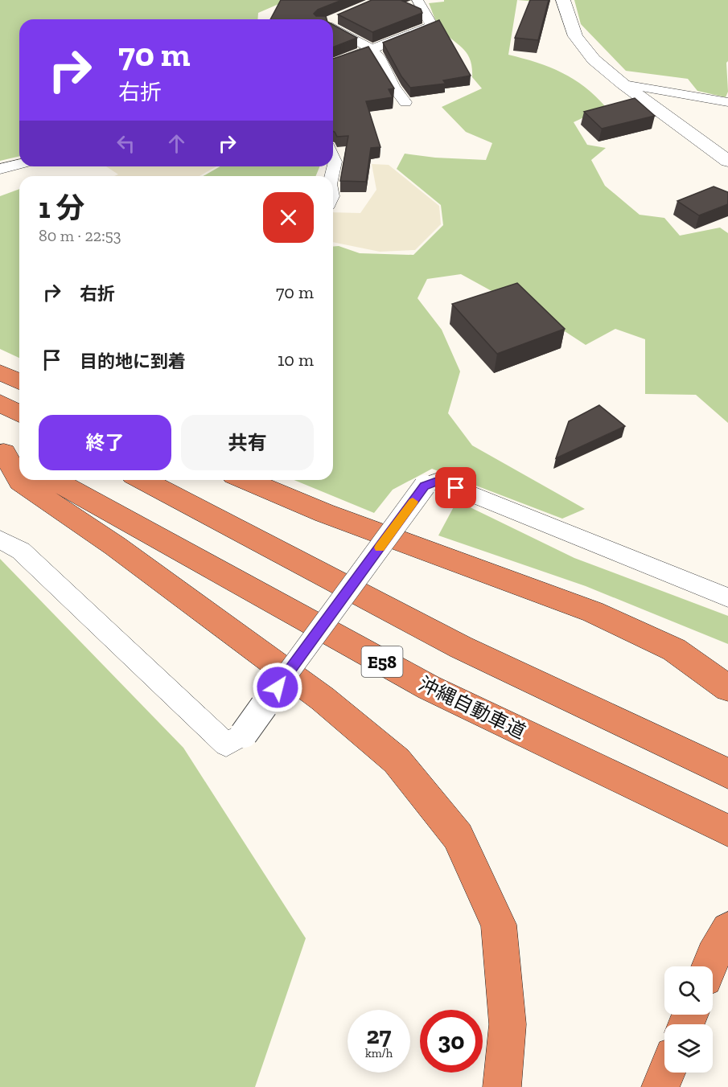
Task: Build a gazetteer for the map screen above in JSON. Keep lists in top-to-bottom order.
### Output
{
  "streets": {
    "highway": ["E58", "沖縄自動車道"]
  },
  "page": {
    "turn": ["70 m", "右折"],
    "heading": ["1 分", "80 m · 22:53"],
    "list": [
      {
        "name": "右折",
        "value": "70 m"
      },
      {
        "name": "目的地に到着",
        "value": "10 m"
      }
    ],
    "buttons": ["終了", "共有"],
    "speed": "27 km/h",
    "limit": "30"
  }
}
